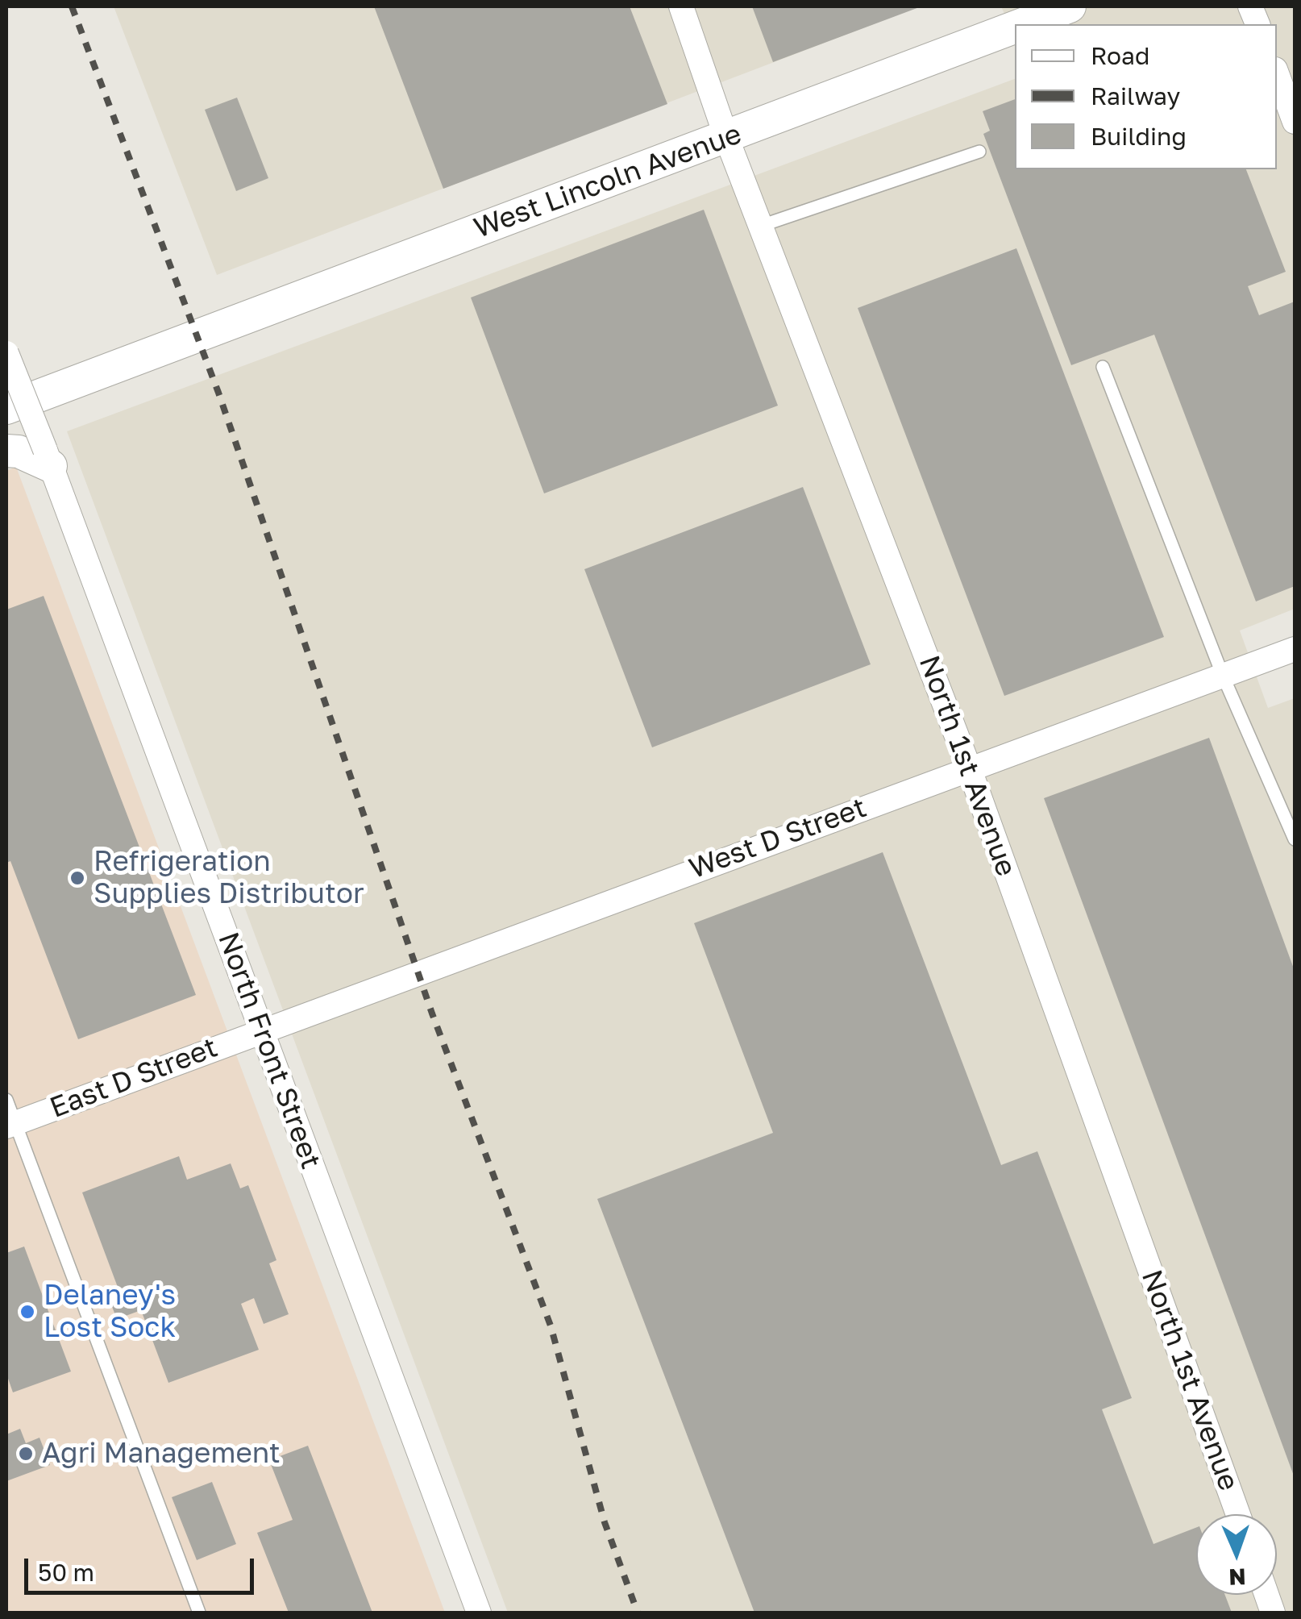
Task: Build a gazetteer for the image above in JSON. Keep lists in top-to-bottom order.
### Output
{
  "streets": {
    "street": [
      "West Lincoln Avenue",
      "North 1st Avenue",
      "West D Street",
      "North Front Street",
      "East D Street"
    ]
  },
  "crossings": [
    ["West Lincoln Avenue", "North 1st Avenue"],
    ["North 1st Avenue", "West D Street"],
    ["West D Street", "North Front Street"],
    ["West D Street", "East D Street"],
    ["North Front Street", "East D Street"]
  ],
  "places": ["Refrigeration Supplies Distributor", "Delaney's Lost Sock", "Agri Management"],
  "legend": ["Road", "Railway", "Building"],
  "scale_bar": "50 m",
  "north": "bottom"
}
